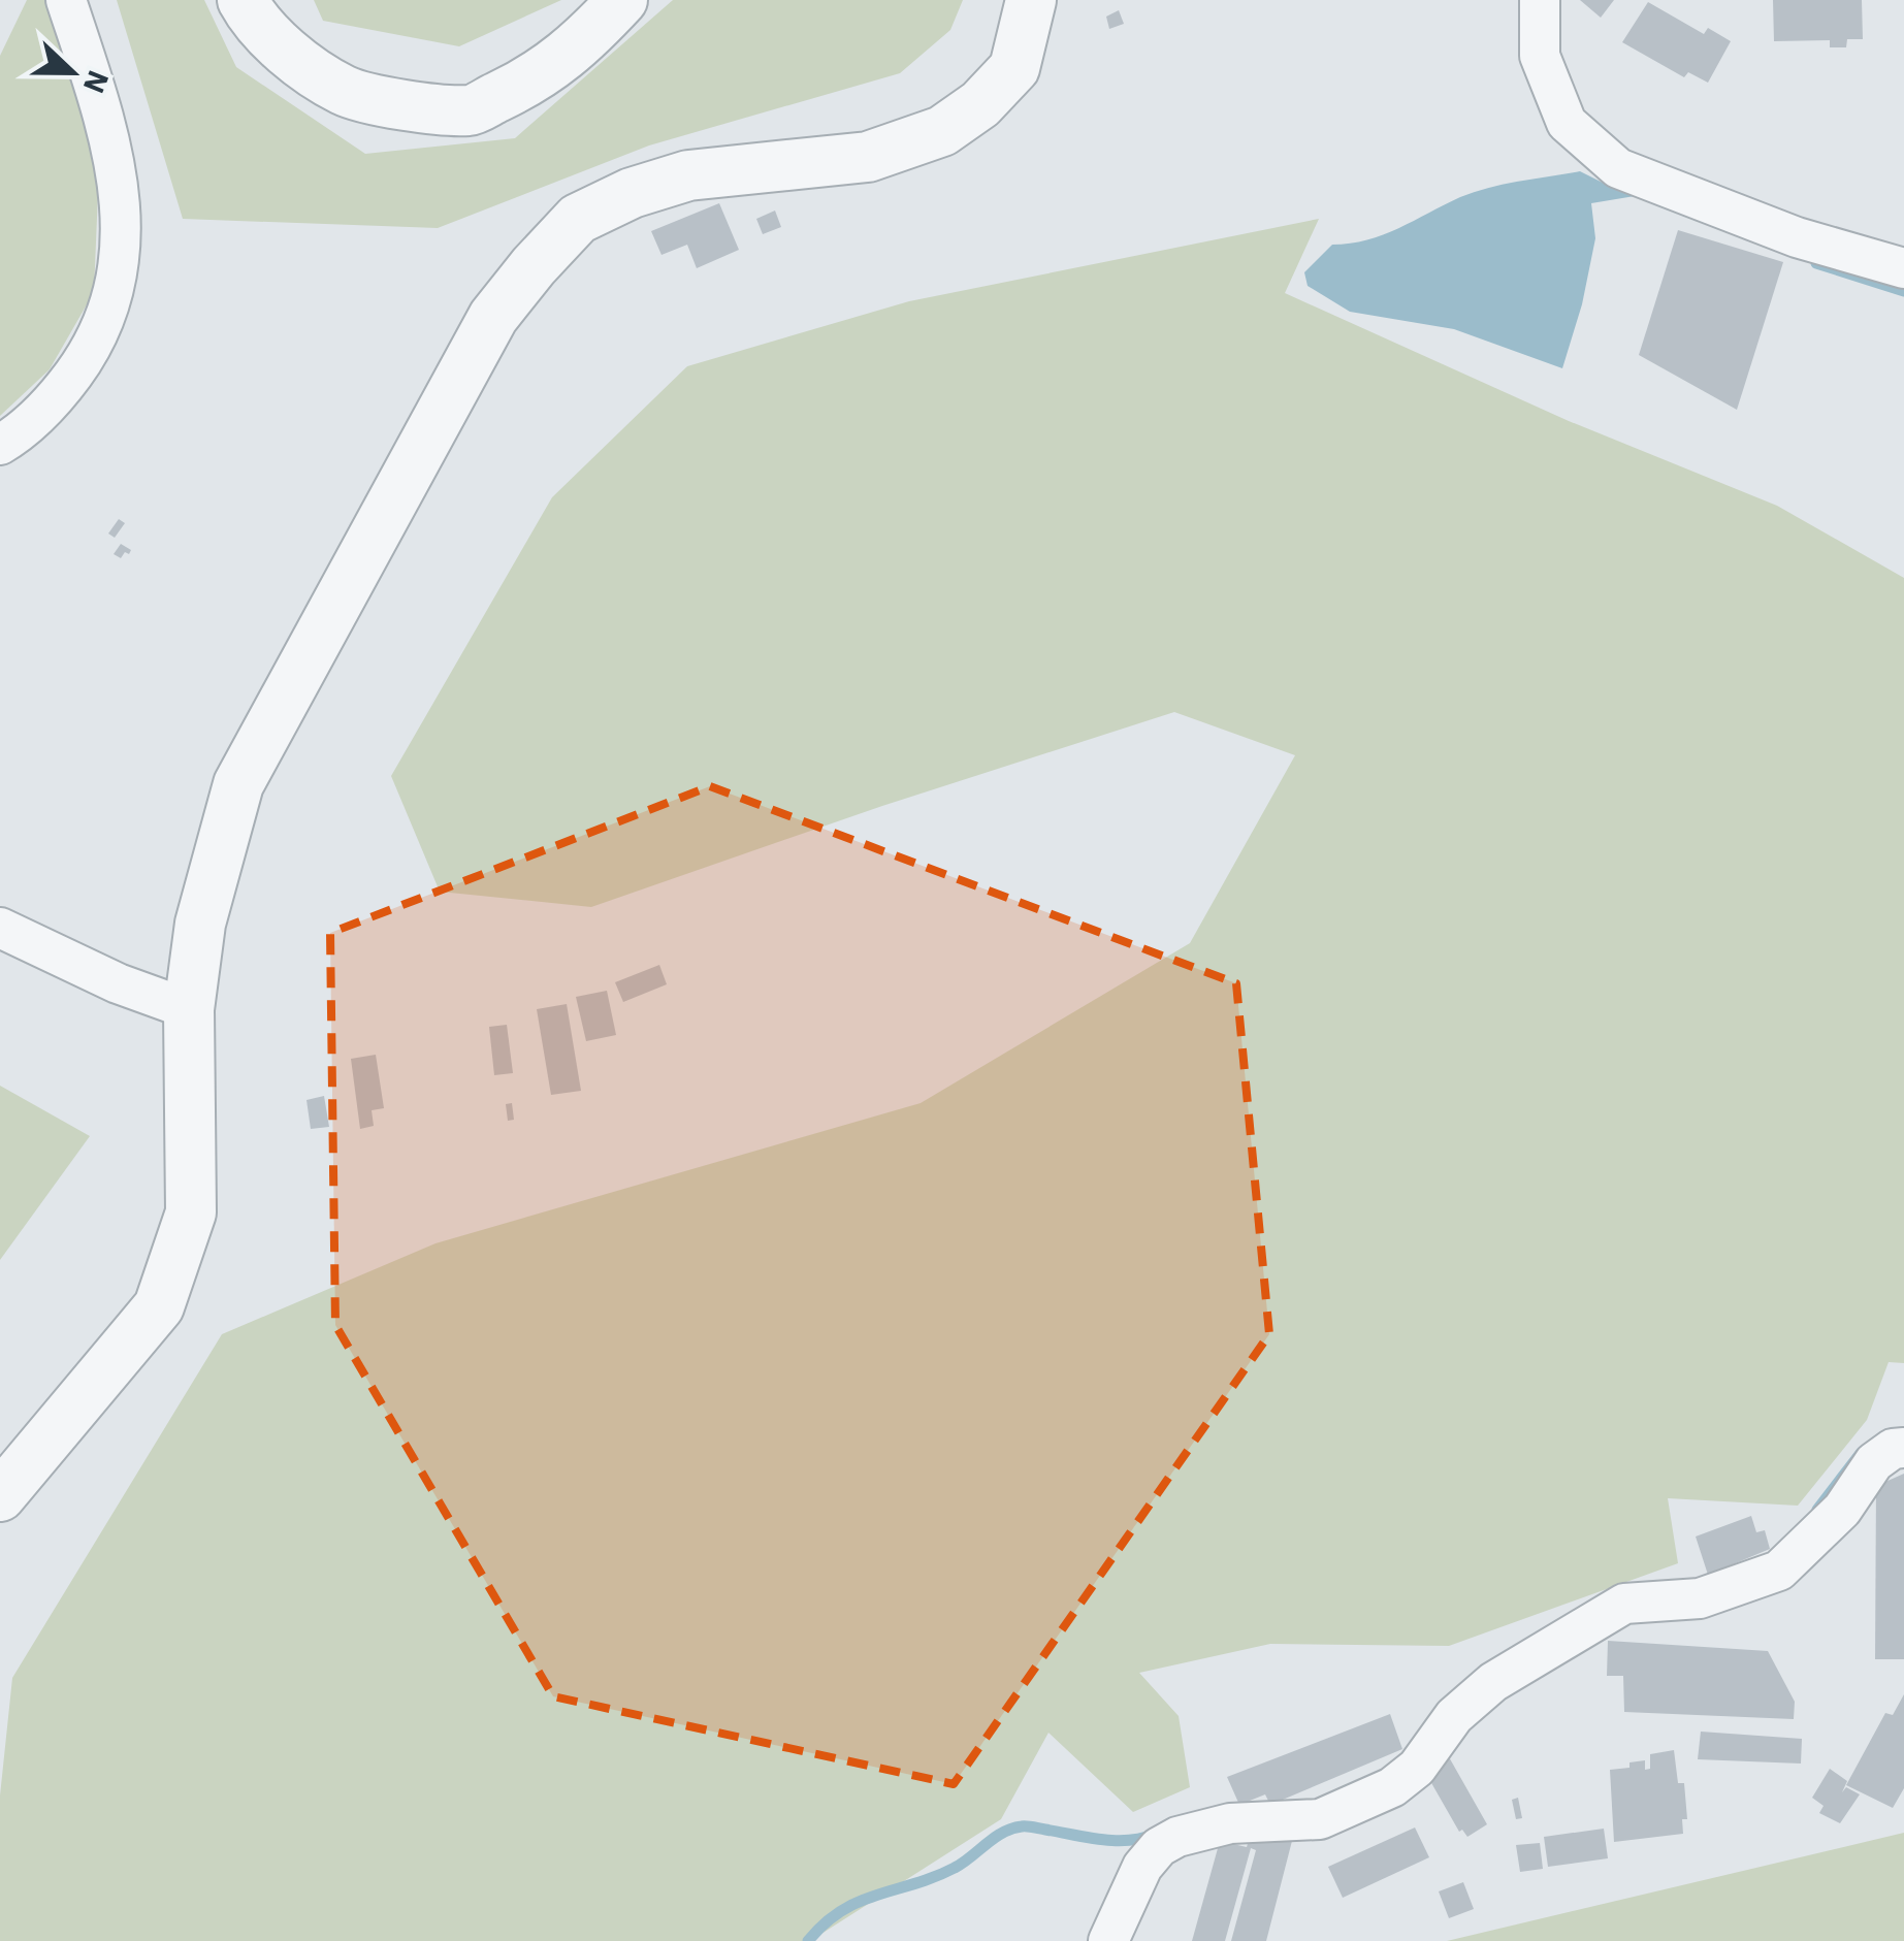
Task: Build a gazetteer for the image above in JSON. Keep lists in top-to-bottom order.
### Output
{
  "north": "right"
}
